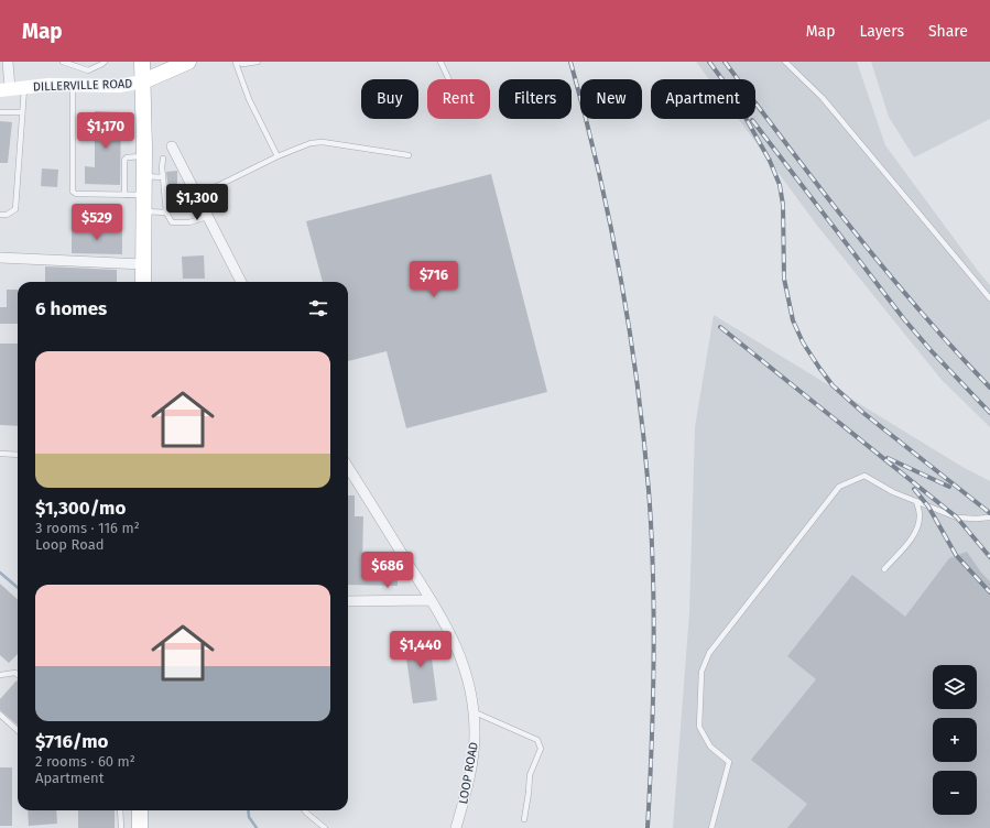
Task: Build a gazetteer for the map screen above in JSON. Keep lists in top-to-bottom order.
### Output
{
  "streets": {
    "main road": ["DILLERVILLE ROAD"],
    "street": ["LOOP ROAD"]
  },
  "page": {
    "header": "Map",
    "nav": ["Map", "Layers", "Share"],
    "chip": [
      "Buy",
      "Rent",
      "Filters",
      "New",
      "Apartment"
    ],
    "price": [
      "$1,170",
      "$1,300",
      "$529",
      "$716",
      "$686",
      "$1,440"
    ],
    "heading": "6 homes",
    "list": [
      {
        "name": "$1,300/mo",
        "note": "3 rooms · 116 m² · Loop Road"
      },
      {
        "name": "$716/mo",
        "note": "2 rooms · 60 m² · Apartment"
      }
    ],
    "map_buttons": ["+", "−"]
  }
}
